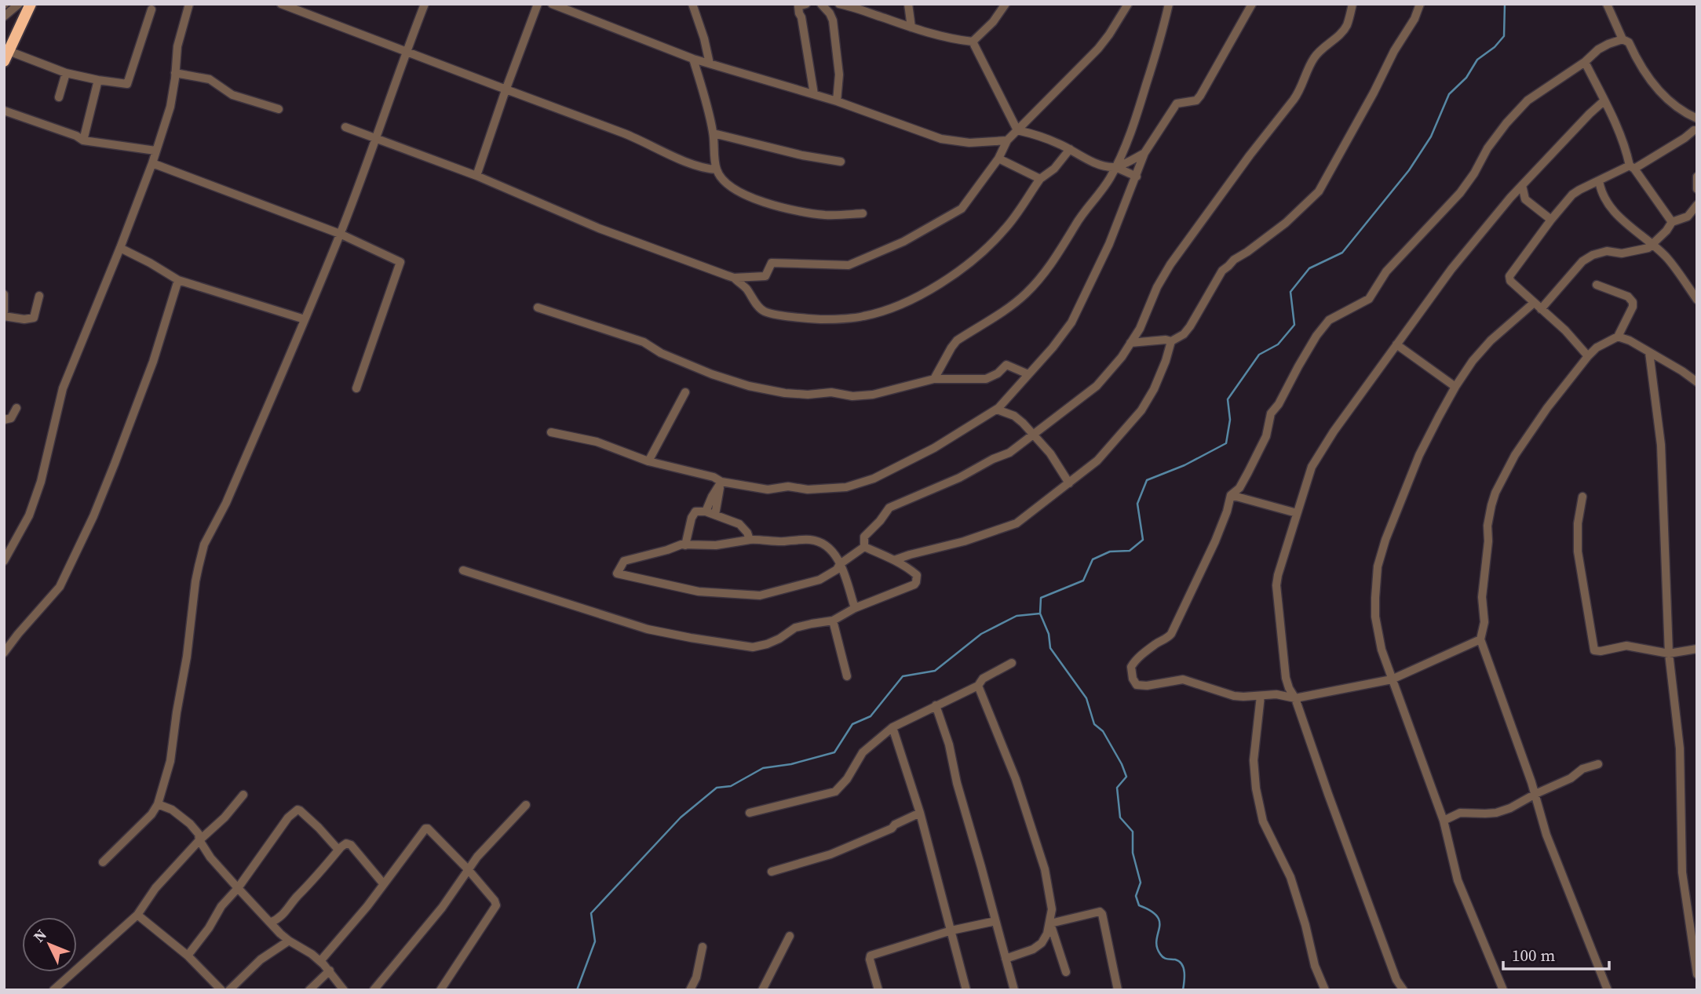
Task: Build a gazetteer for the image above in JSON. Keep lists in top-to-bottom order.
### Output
{
  "scale_bar": "100 m",
  "north": "top left"
}
